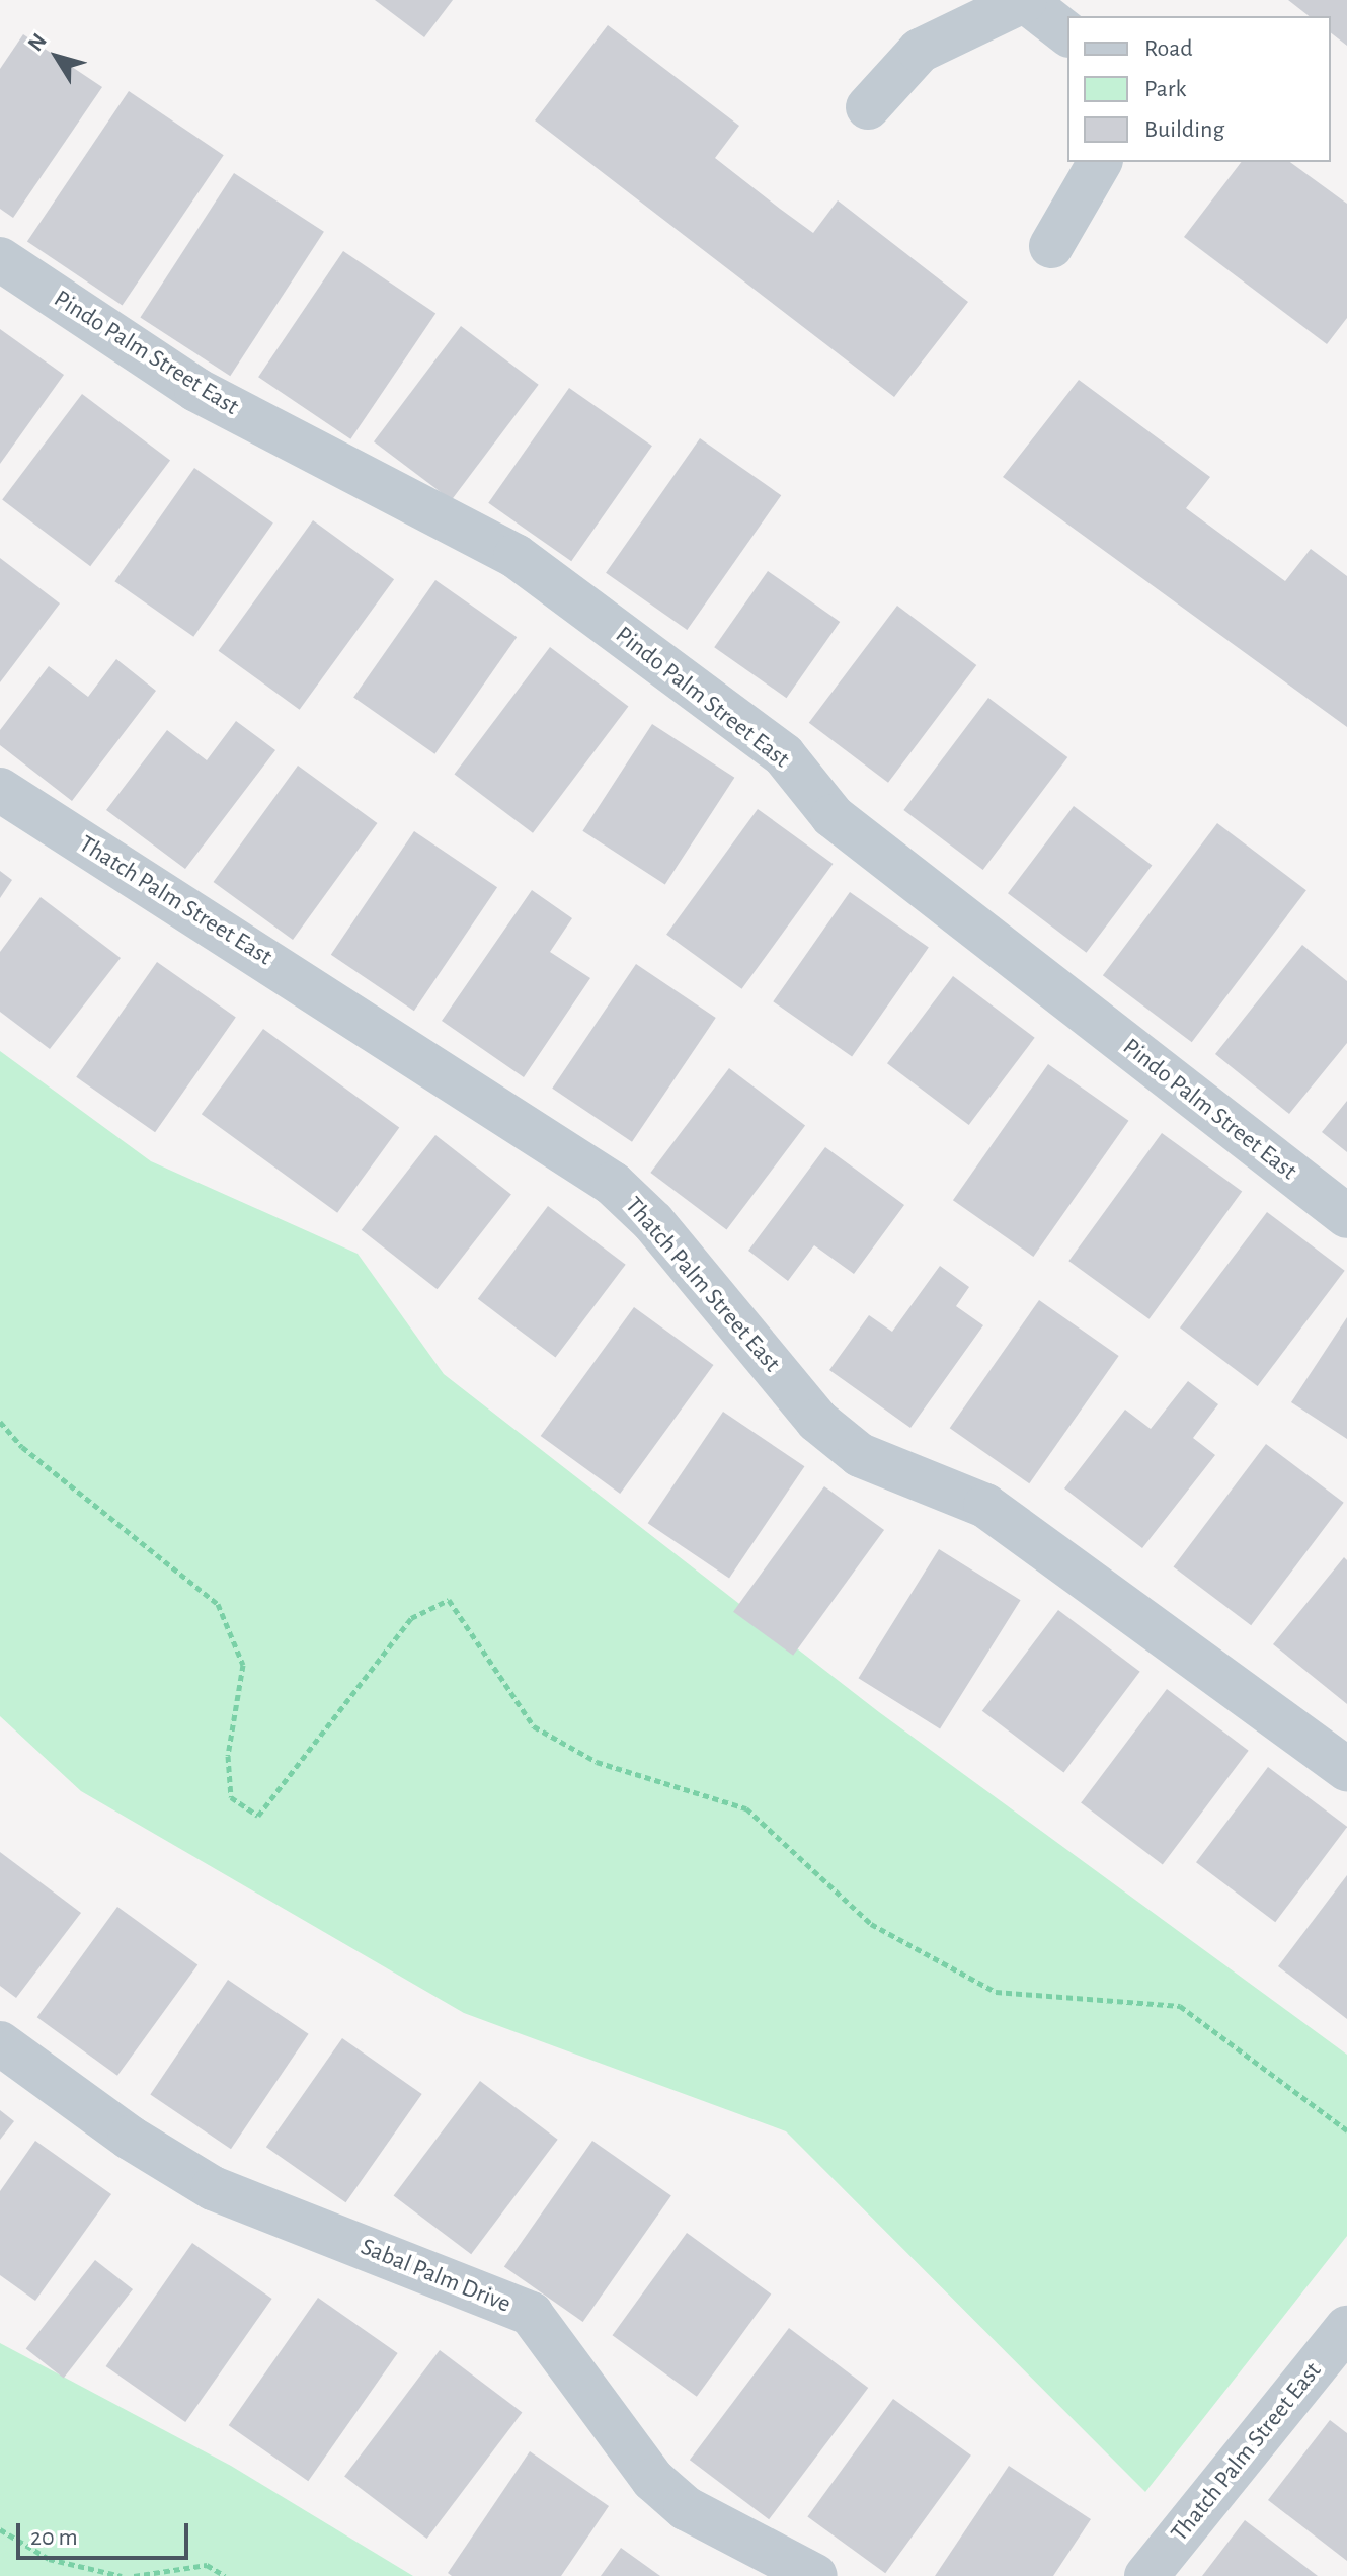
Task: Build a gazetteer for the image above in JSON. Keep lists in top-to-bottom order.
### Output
{
  "streets": {
    "street": ["Pindo Palm Street East", "Thatch Palm Street East", "Sabal Palm Drive"]
  },
  "legend": ["Road", "Park", "Building"],
  "scale_bar": "20 m",
  "north": "top left"
}
